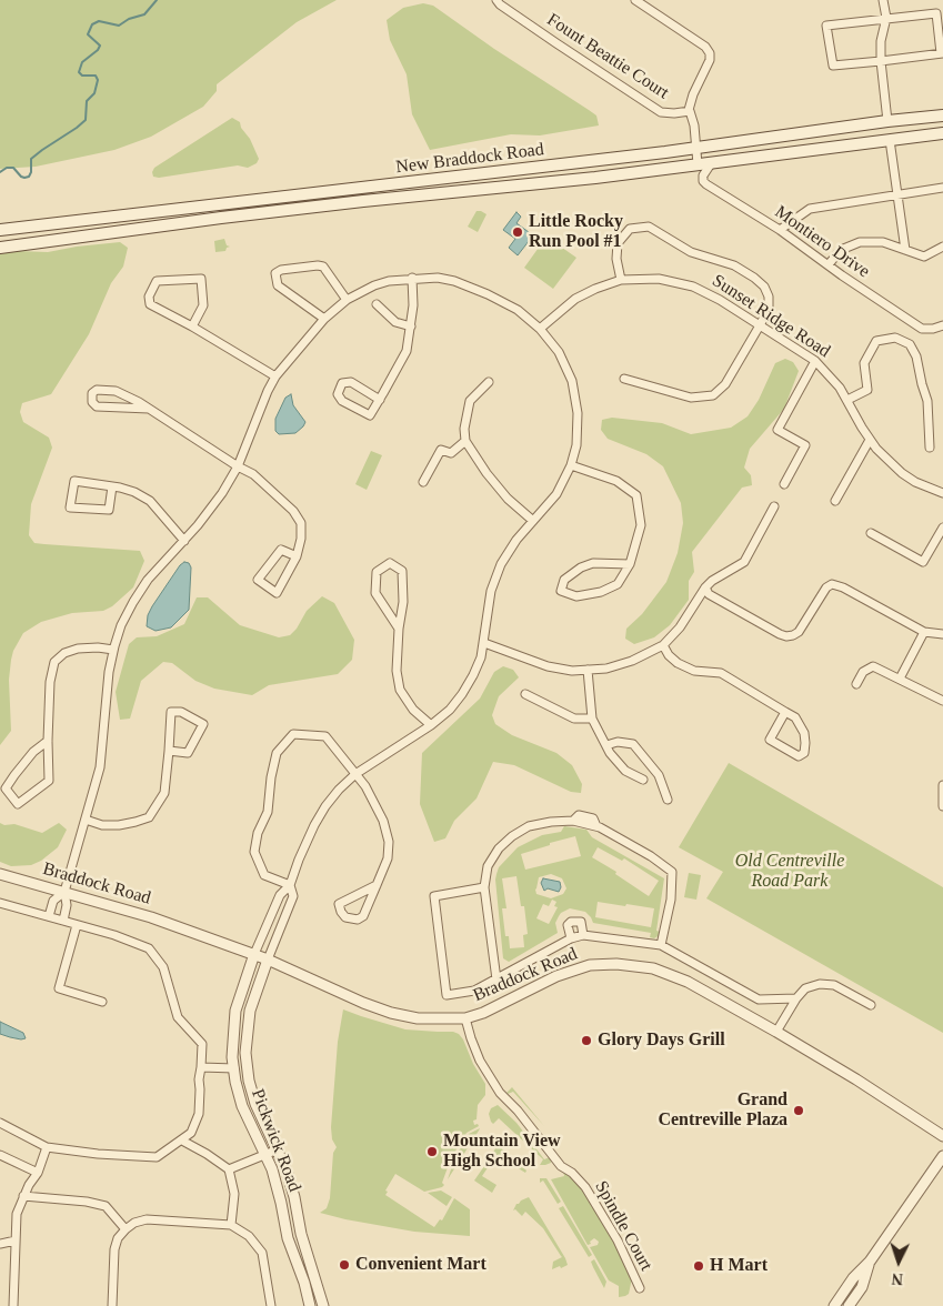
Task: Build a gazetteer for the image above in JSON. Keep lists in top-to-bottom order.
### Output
{
  "streets": {
    "main road": ["New Braddock Road"],
    "street": [
      "Fount Beattie Court",
      "Montiero Drive",
      "Sunset Ridge Road",
      "Braddock Road",
      "Pickwick Road",
      "Spindle Court"
    ]
  },
  "crossings": [
    ["Fount Beattie Court", "New Braddock Road"],
    ["New Braddock Road", "Montiero Drive"],
    ["Braddock Road", "Pickwick Road"],
    ["Braddock Road", "Spindle Court"]
  ],
  "parks": ["Old Centreville Road Park"],
  "places": [
    "Little Rocky Run Pool #1",
    "Glory Days Grill",
    "Grand Centreville Plaza",
    "Mountain View High School",
    "Convenient Mart",
    "H Mart"
  ],
  "north": "bottom"
}
